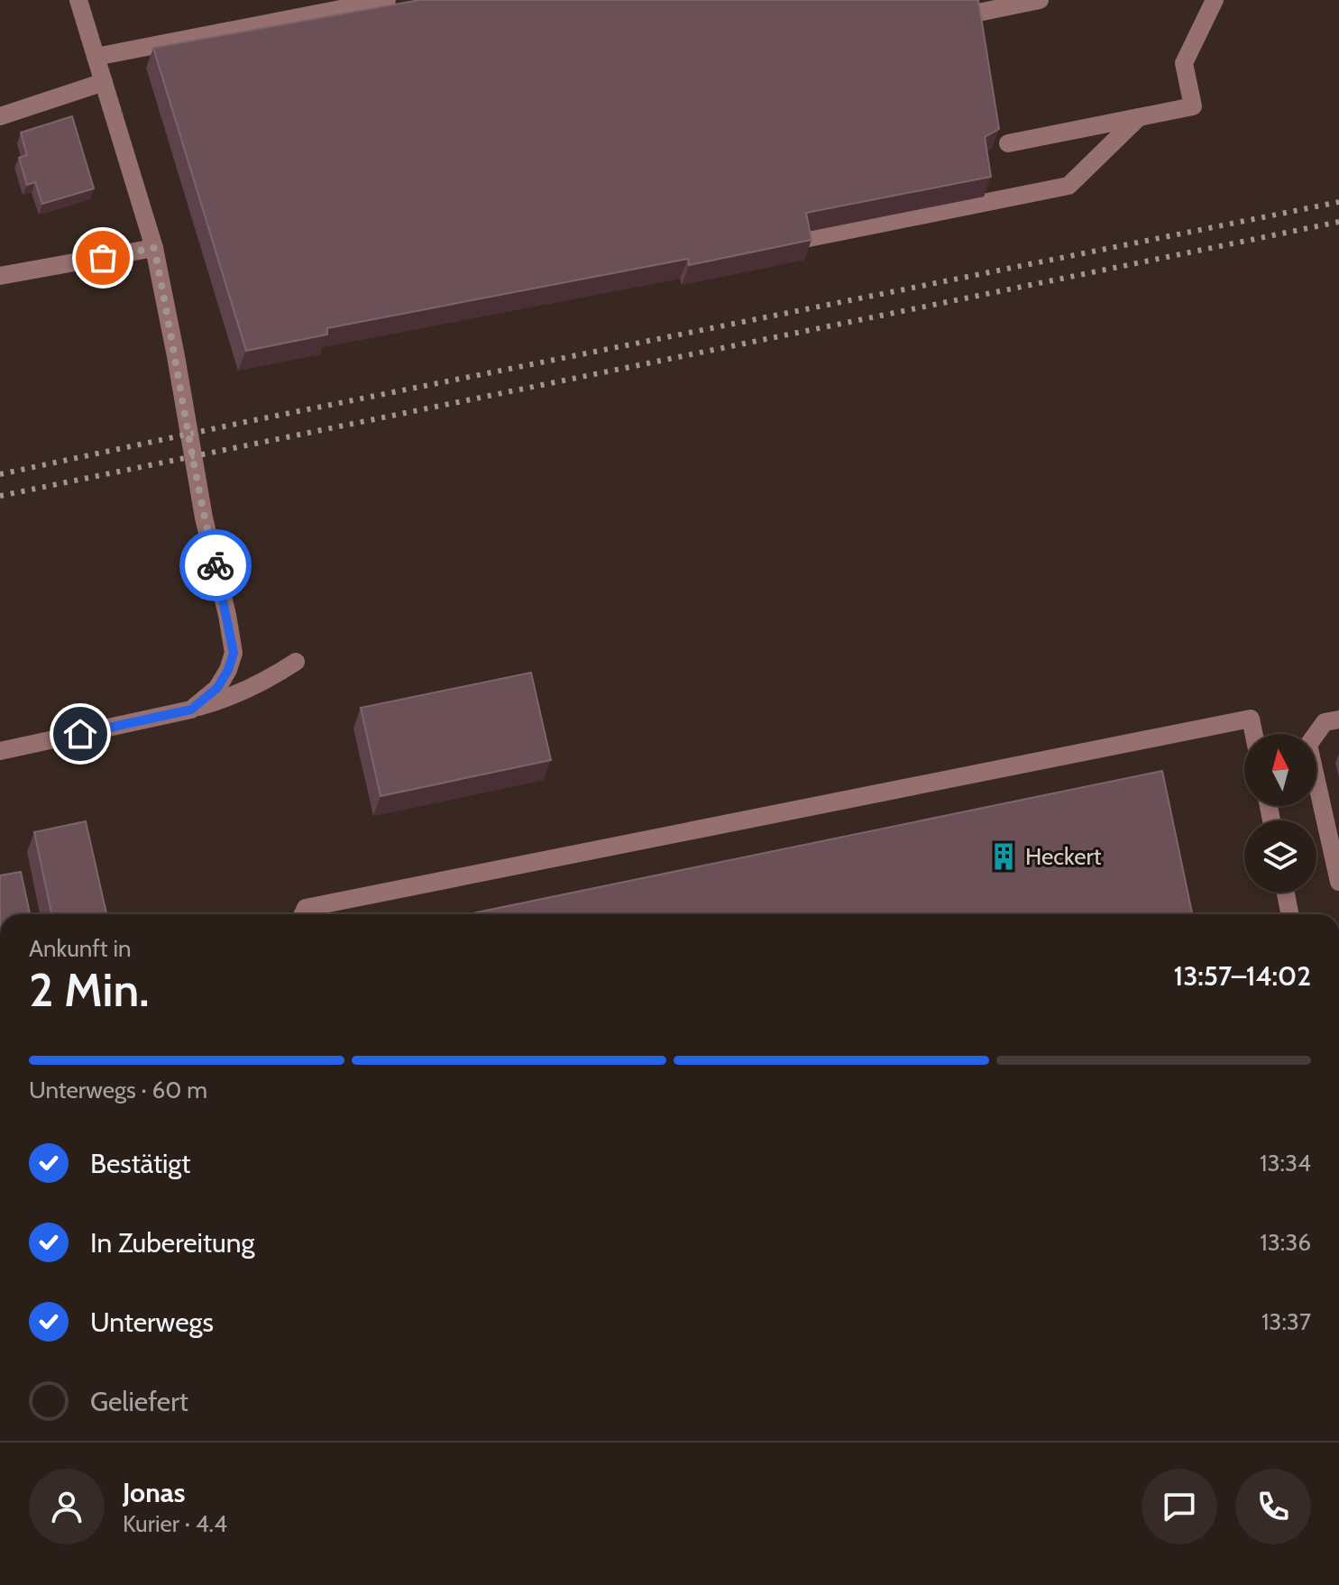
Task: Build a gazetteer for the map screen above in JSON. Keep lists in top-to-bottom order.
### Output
{
  "places": {
    "building": ["Heckert"]
  },
  "north": "top",
  "page": {
    "heading": ["2 Min.", "Ankunft in", "13:57–14:02"],
    "panel": ["Jonas", "Kurier · 4.4"],
    "bar": "Unterwegs · 60 m",
    "list": [
      ["Bestätigt", "13:34"],
      ["In Zubereitung", "13:36"],
      ["Unterwegs", "13:37"],
      "Geliefert"
    ]
  }
}
